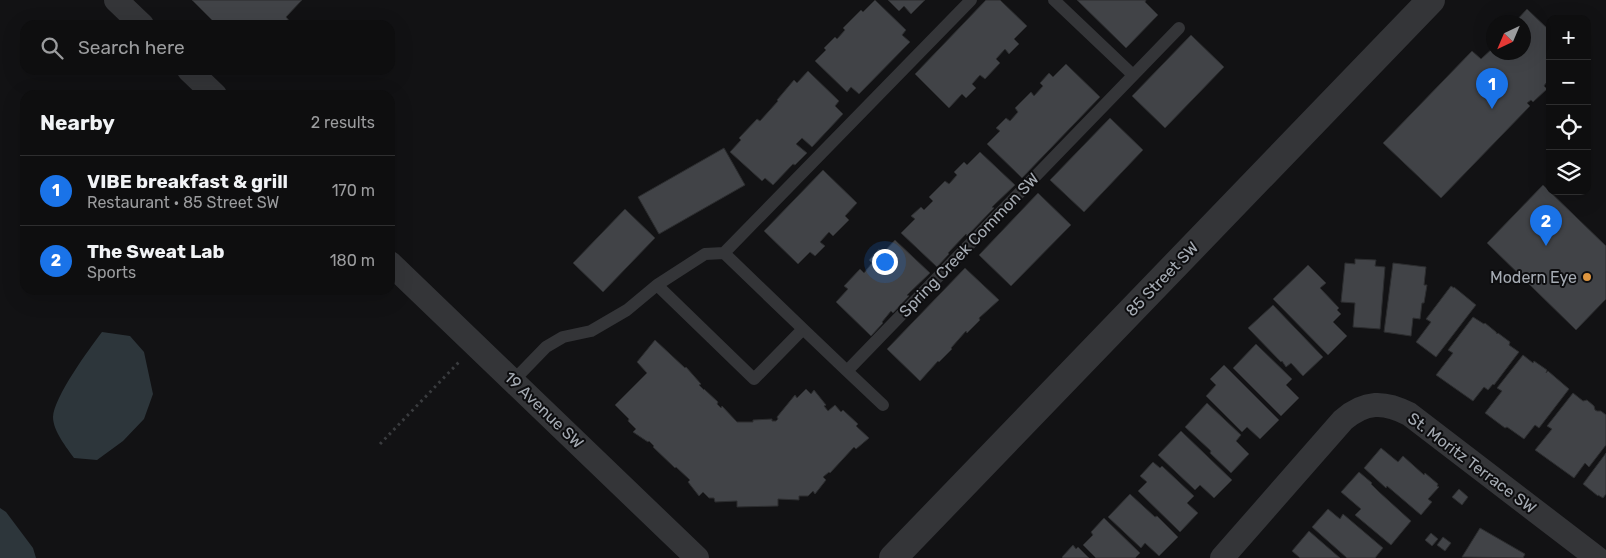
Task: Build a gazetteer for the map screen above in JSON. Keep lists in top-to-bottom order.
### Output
{
  "streets": {
    "street": ["85 Street SW", "19 Avenue SW", "St. Moritz Terrace SW"],
    "lane": ["Spring Creek Common SW"]
  },
  "places": ["Modern Eye"],
  "north": "bottom left",
  "page": {
    "map_buttons": ["+", "−"],
    "search": "Search here",
    "pins": ["1", "2"],
    "heading": ["Nearby", "2 results"],
    "list": [
      {
        "mark": "1",
        "name": "VIBE breakfast & grill",
        "note": "Restaurant · 85 Street SW",
        "value": "170 m"
      },
      {
        "mark": "2",
        "name": "The Sweat Lab",
        "note": "Sports",
        "value": "180 m"
      }
    ]
  }
}
